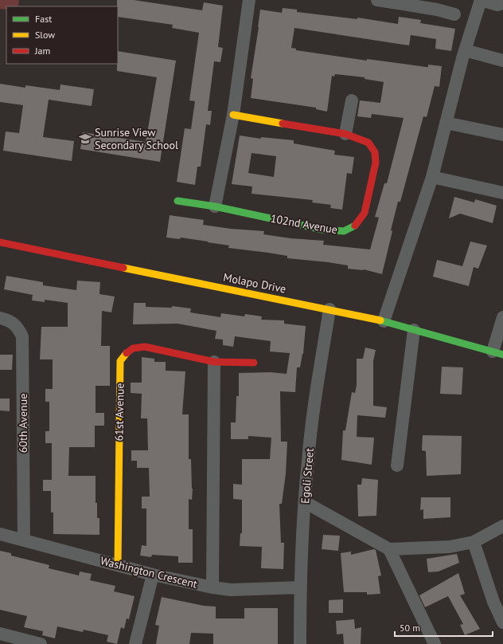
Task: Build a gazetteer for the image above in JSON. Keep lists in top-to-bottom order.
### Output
{
  "streets": {
    "street": [
      "102nd Avenue",
      "Molapo Drive",
      "61st Avenue",
      "60th Avenue",
      "Egoli Street",
      "Washington Crescent"
    ]
  },
  "crossings": [
    ["Molapo Drive", "Egoli Street"],
    ["61st Avenue", "Washington Crescent"],
    ["60th Avenue", "Washington Crescent"],
    ["Egoli Street", "Washington Crescent"]
  ],
  "places": {
    "school or university": ["Sunrise View Secondary School"]
  },
  "legend": ["Fast", "Slow", "Jam"],
  "scale_bar": "50 m"
}
